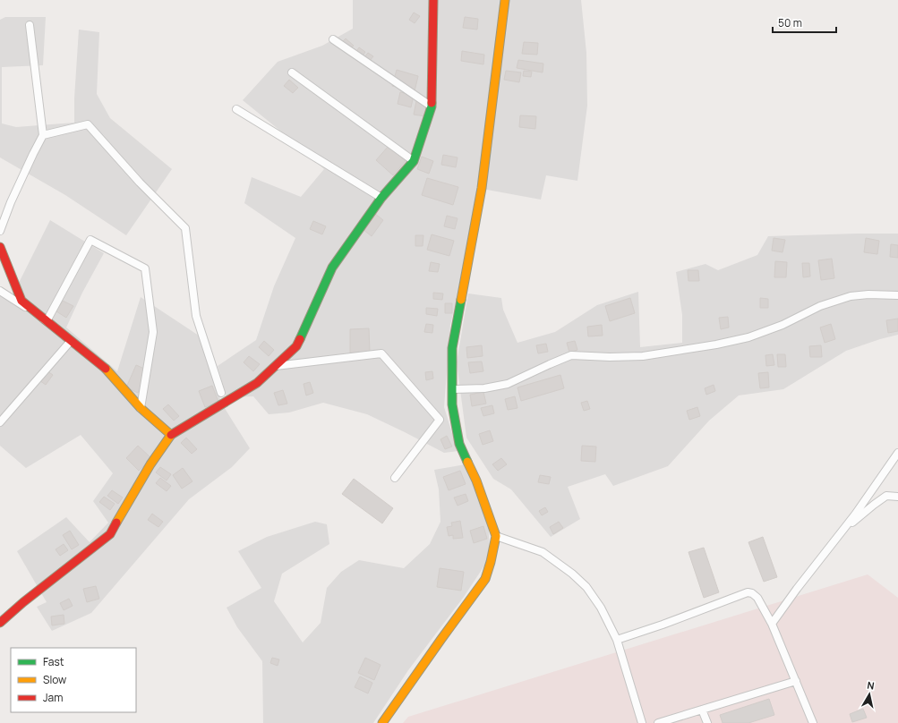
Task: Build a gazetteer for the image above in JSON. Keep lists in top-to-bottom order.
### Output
{
  "legend": ["Fast", "Slow", "Jam"],
  "scale_bar": "50 m",
  "north": "top"
}
